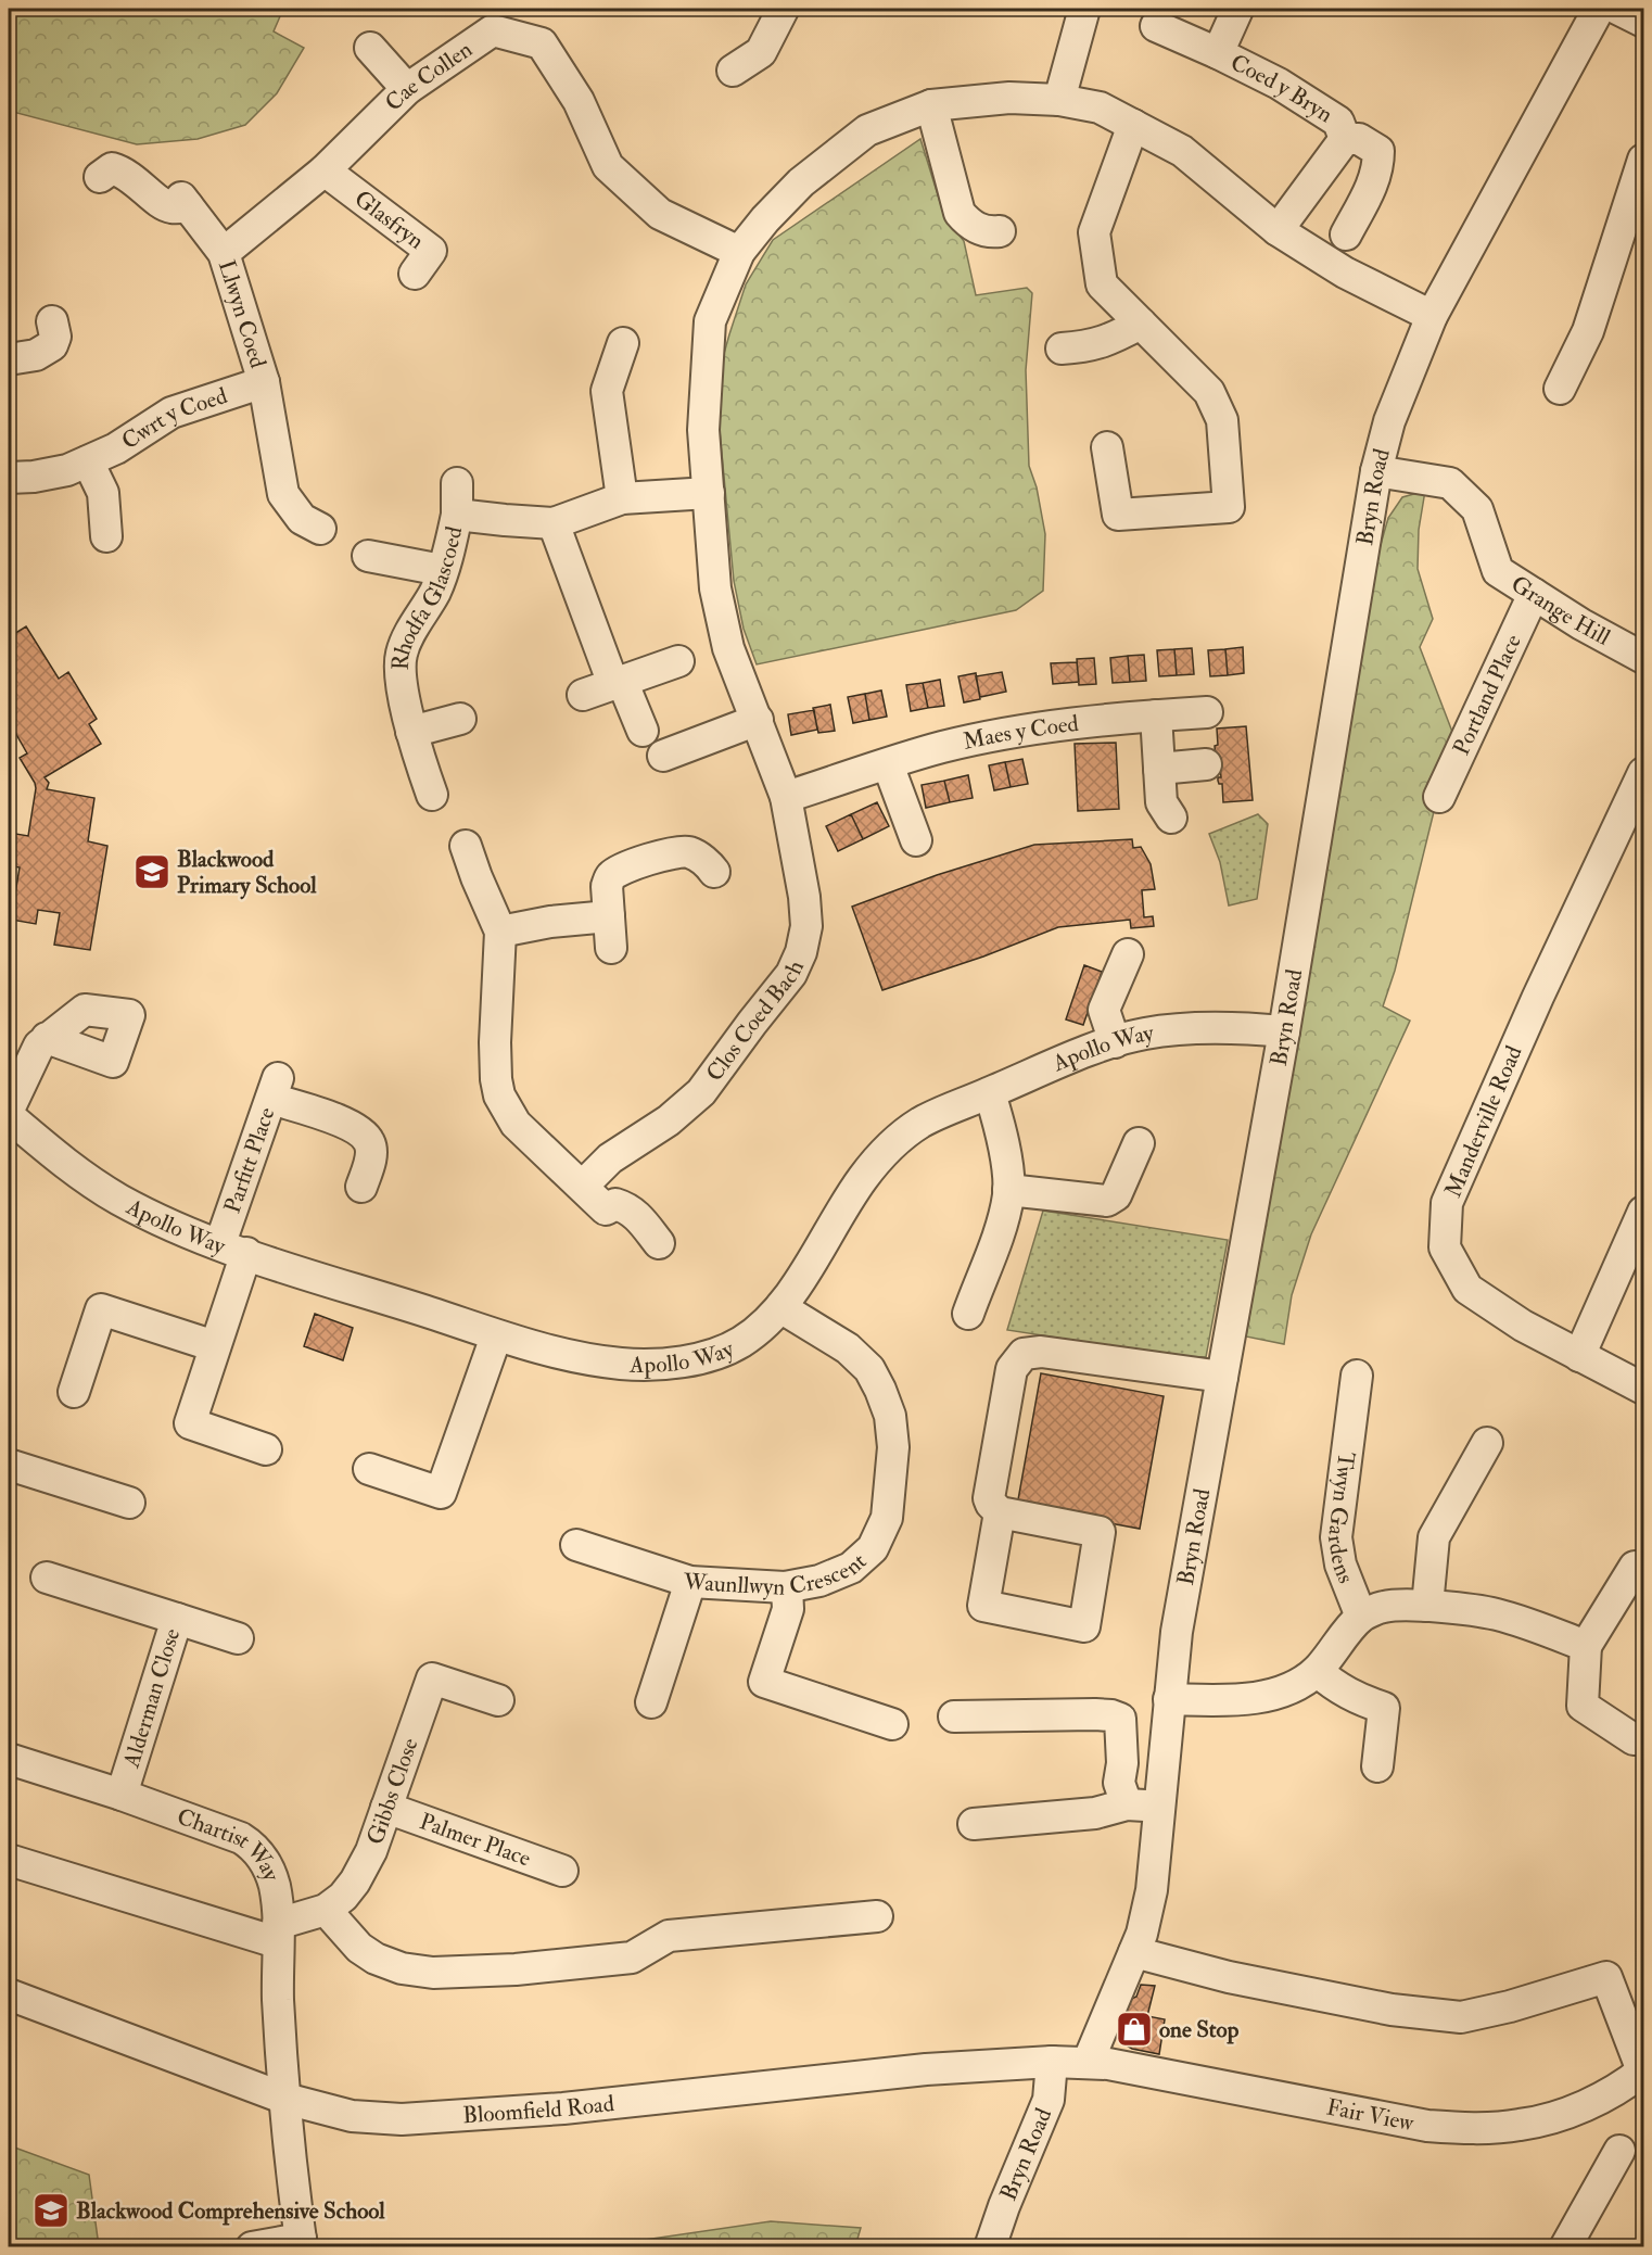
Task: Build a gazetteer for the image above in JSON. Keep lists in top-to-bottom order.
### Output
{
  "streets": {
    "street": [
      "Cae Collen",
      "Coed y Bryn",
      "Glasfryn",
      "Llwyn Coed",
      "Cwrt y Coed",
      "Bryn Road",
      "Rhodfa Glascoed",
      "Grange Hill",
      "Portland Place",
      "Maes y Coed",
      "Clos Coed Bach",
      "Apollo Way",
      "Manderville Road",
      "Parfitt Place",
      "Twyn Gardens",
      "Waunllwyn Crescent",
      "Alderman Close",
      "Gibbs Close",
      "Palmer Place",
      "Chartist Way",
      "Bloomfield Road",
      "Fair View"
    ]
  },
  "crossings": [
    ["Cae Collen", "Glasfryn"],
    ["Cae Collen", "Llwyn Coed"],
    ["Cae Collen", "Clos Coed Bach"],
    ["Coed y Bryn", "Clos Coed Bach"],
    ["Llwyn Coed", "Cwrt y Coed"],
    ["Bryn Road", "Grange Hill"],
    ["Bryn Road", "Clos Coed Bach"],
    ["Bryn Road", "Apollo Way"],
    ["Bryn Road", "Twyn Gardens"],
    ["Bryn Road", "Bloomfield Road"],
    ["Bryn Road", "Fair View"],
    ["Rhodfa Glascoed", "Clos Coed Bach"],
    ["Grange Hill", "Portland Place"],
    ["Maes y Coed", "Clos Coed Bach"],
    ["Apollo Way", "Parfitt Place"],
    ["Apollo Way", "Waunllwyn Crescent"],
    ["Alderman Close", "Chartist Way"],
    ["Gibbs Close", "Palmer Place"],
    ["Gibbs Close", "Chartist Way"],
    ["Chartist Way", "Bloomfield Road"],
    ["Bloomfield Road", "Fair View"]
  ],
  "places": {
    "school or university": ["Blackwood Primary School", "Blackwood Comprehensive School"],
    "shop": ["one Stop"]
  }
}
